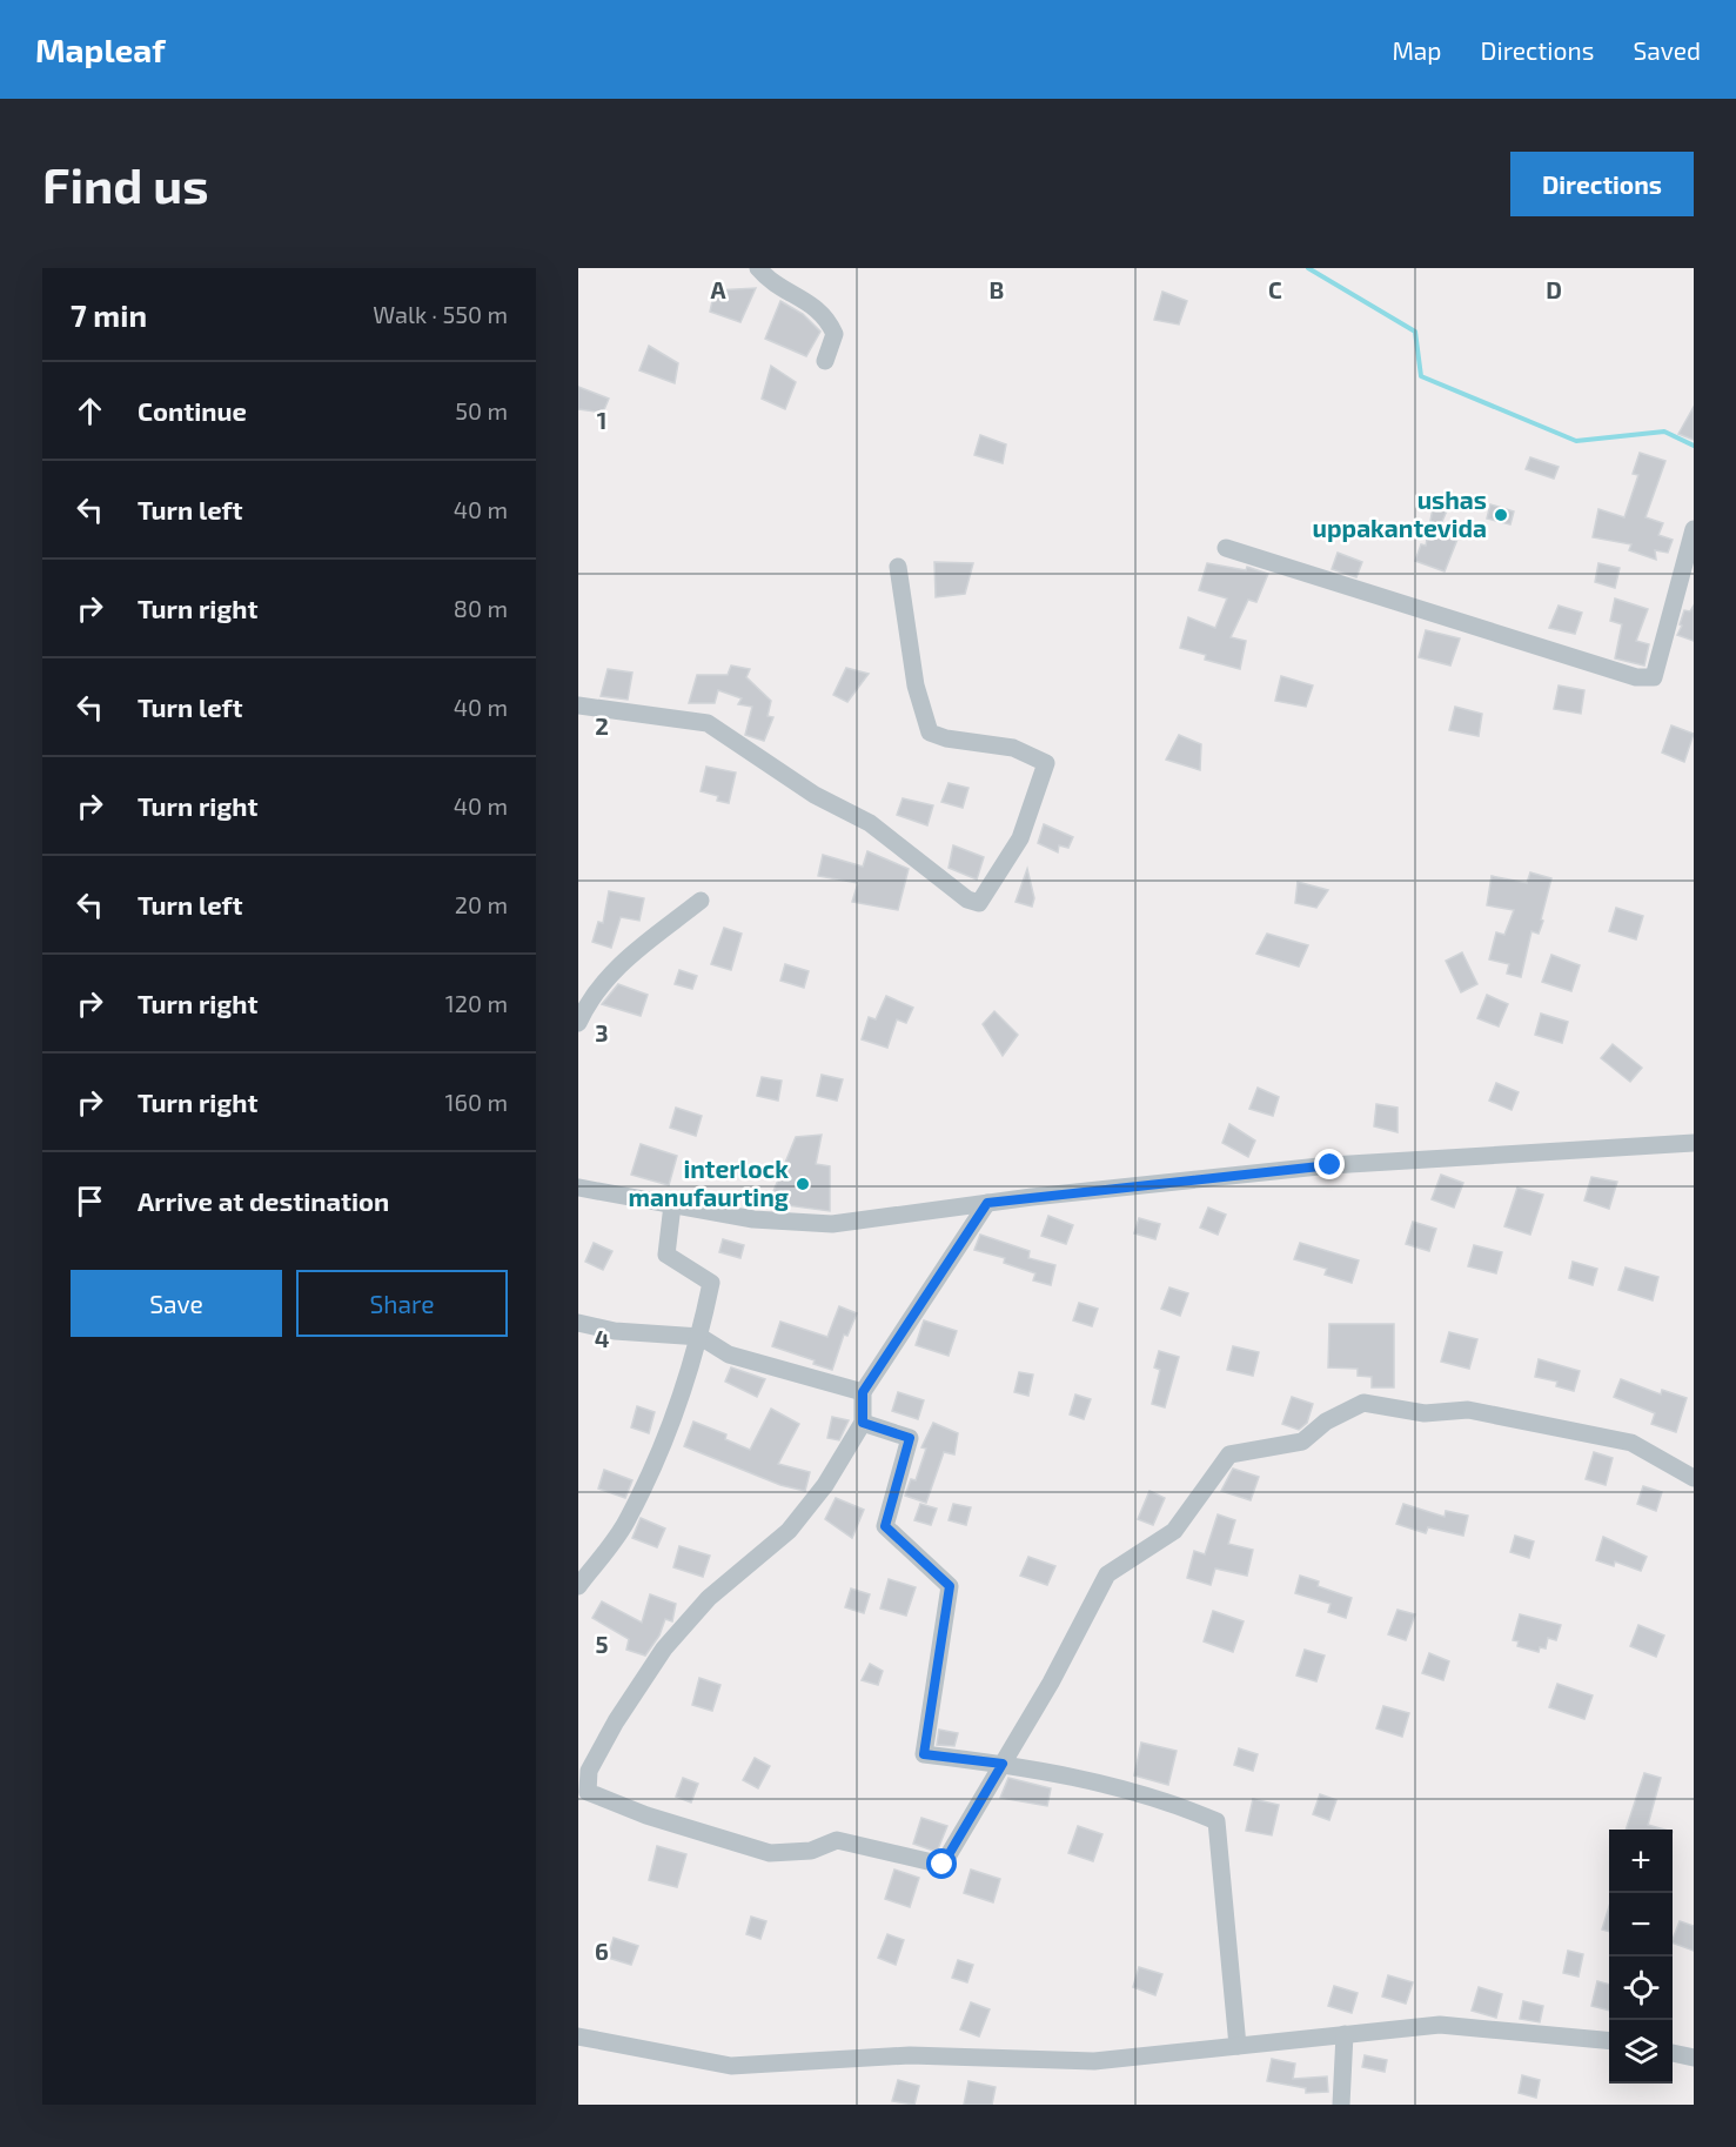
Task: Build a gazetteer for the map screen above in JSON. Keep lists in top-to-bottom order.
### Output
{
  "places": ["ushas uppakantevida", "interlock manufaurting"],
  "page": {
    "header": "Mapleaf",
    "nav": ["Map", "Directions", "Saved"],
    "buttons": [
      "Directions",
      ["Save", "Share"]
    ],
    "title": "Find us",
    "heading": ["7 min", "Walk · 550 m"],
    "list": [
      ["Continue", "50 m"],
      ["Turn left", "40 m"],
      ["Turn right", "80 m"],
      ["Turn left", "40 m"],
      ["Turn right", "40 m"],
      ["Turn left", "20 m"],
      ["Turn right", "120 m"],
      ["Turn right", "160 m"],
      "Arrive at destination"
    ],
    "map_buttons": ["+", "−"]
  },
  "grid": {
    "columns": [
      "A",
      "B",
      "C",
      "D"
    ],
    "rows": [
      "1",
      "2",
      "3",
      "4",
      "5",
      "6"
    ]
  }
}
